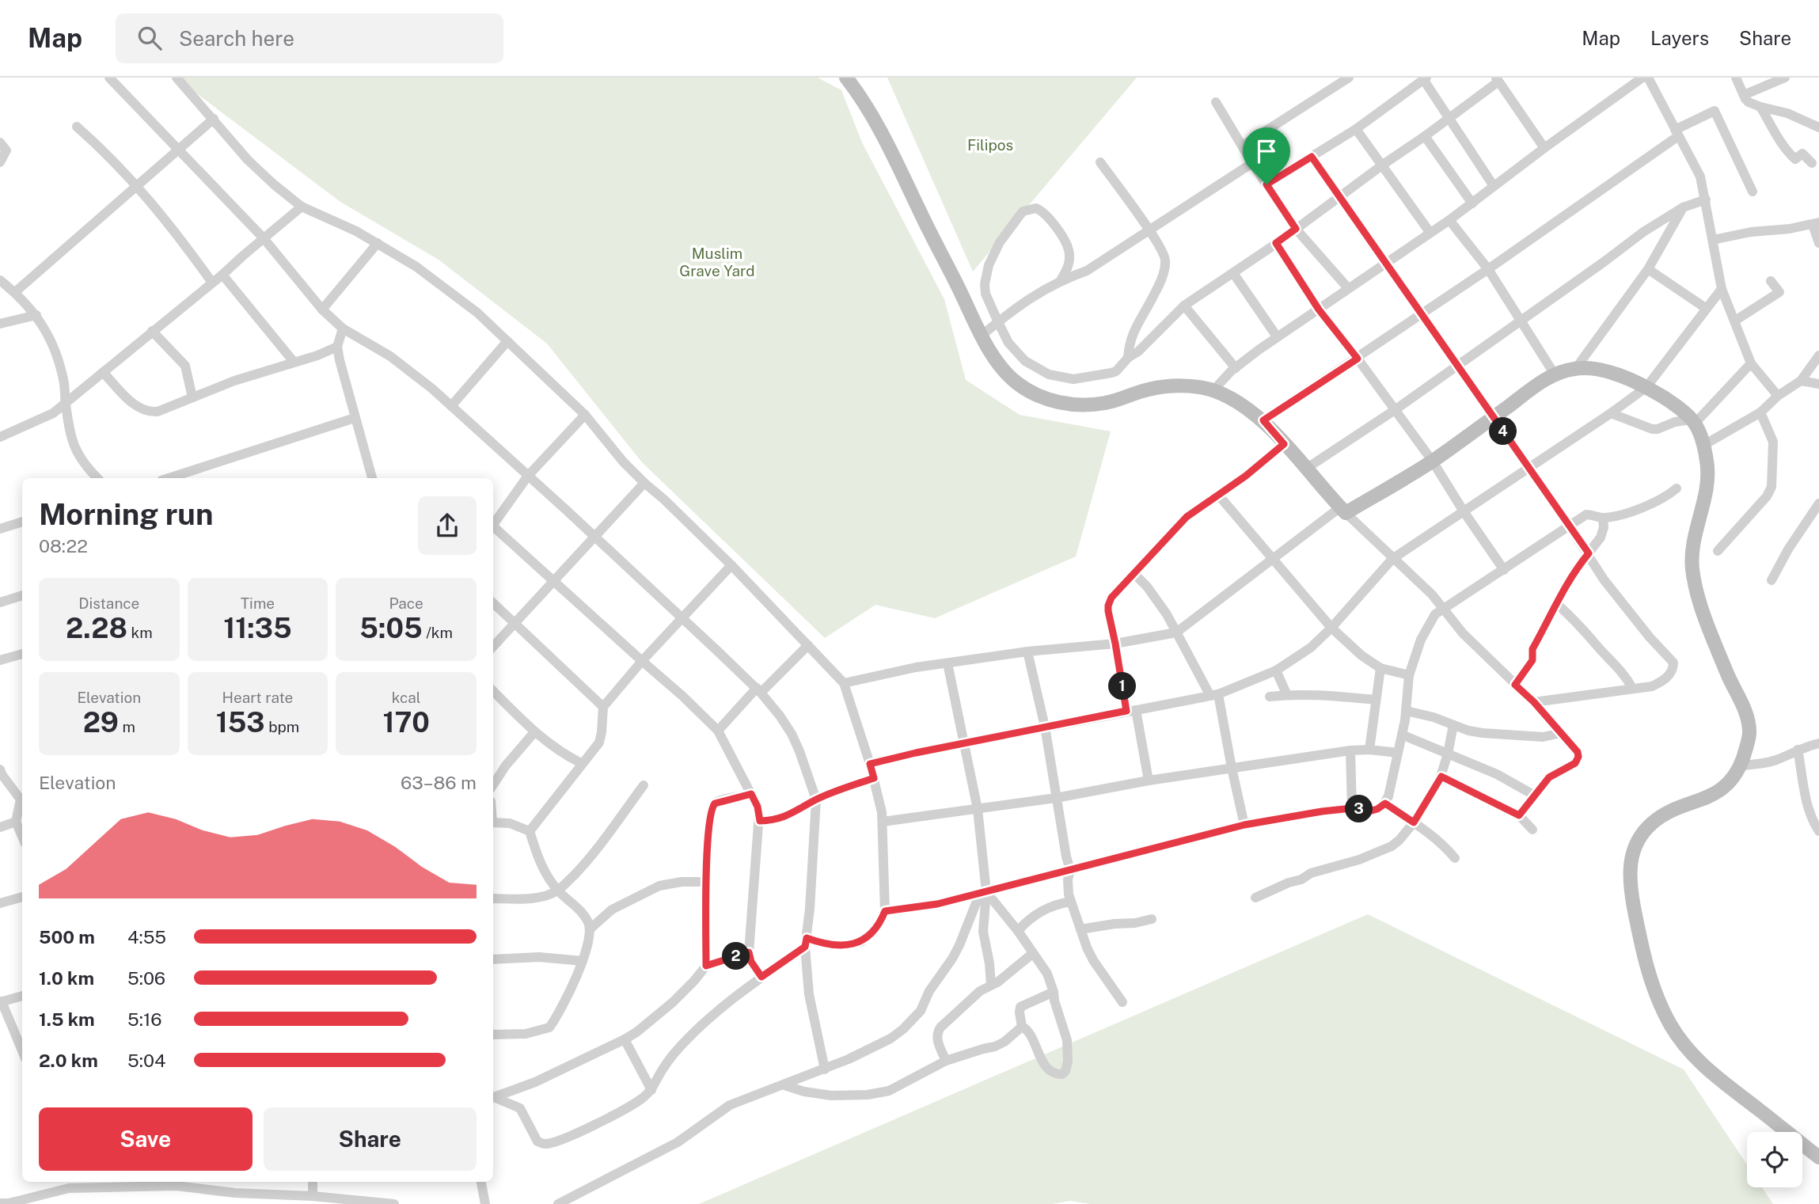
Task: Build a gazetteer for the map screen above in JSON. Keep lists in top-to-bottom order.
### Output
{
  "parks": ["Filipos", "Muslim Grave Yard"],
  "page": {
    "header": "Map",
    "search": "Search here",
    "nav": ["Map", "Layers", "Share"],
    "pins": [
      "4",
      "1",
      "3",
      "2"
    ],
    "heading": ["Morning run", "08:22"],
    "stats": [
      ["Distance", "2.28 km"],
      ["Time", "11:35"],
      ["Pace", "5:05 /km"],
      ["Elevation", "29 m"],
      ["Heart rate", "153 bpm"],
      ["kcal", "170"]
    ],
    "chart": ["Elevation", "63–86 m"],
    "list": [
      {
        "name": "500 m",
        "note": "4:55"
      },
      {
        "name": "1.0 km",
        "note": "5:06"
      },
      {
        "name": "1.5 km",
        "note": "5:16"
      },
      {
        "name": "2.0 km",
        "note": "5:04"
      }
    ],
    "buttons": ["Save", "Share"]
  }
}
